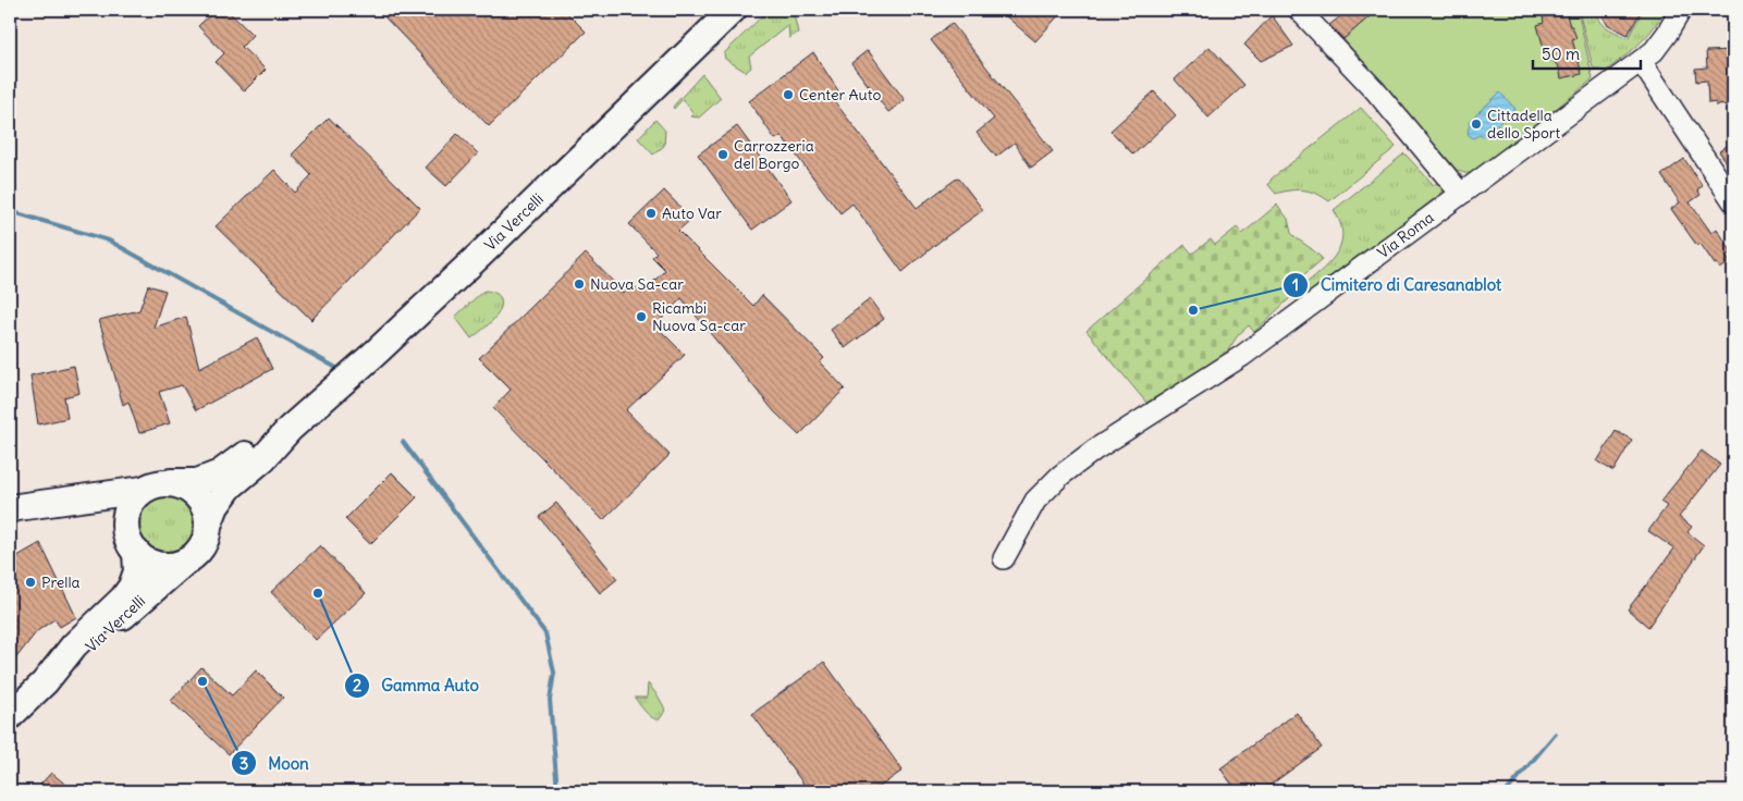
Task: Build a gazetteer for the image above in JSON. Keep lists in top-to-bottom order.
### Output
{
  "streets": {
    "main road": ["Via Vercelli"],
    "street": ["Via Roma"]
  },
  "places": [
    "Center Auto",
    "Cittadella dello Sport",
    "Carrozzeria del Borgo",
    "Auto Var",
    "Nuova Sa-car",
    "Cimitero di Caresanablot",
    "Ricambi Nuova Sa-car",
    "Prella",
    "Gamma Auto",
    "Moon"
  ],
  "scale_bar": "50 m"
}
